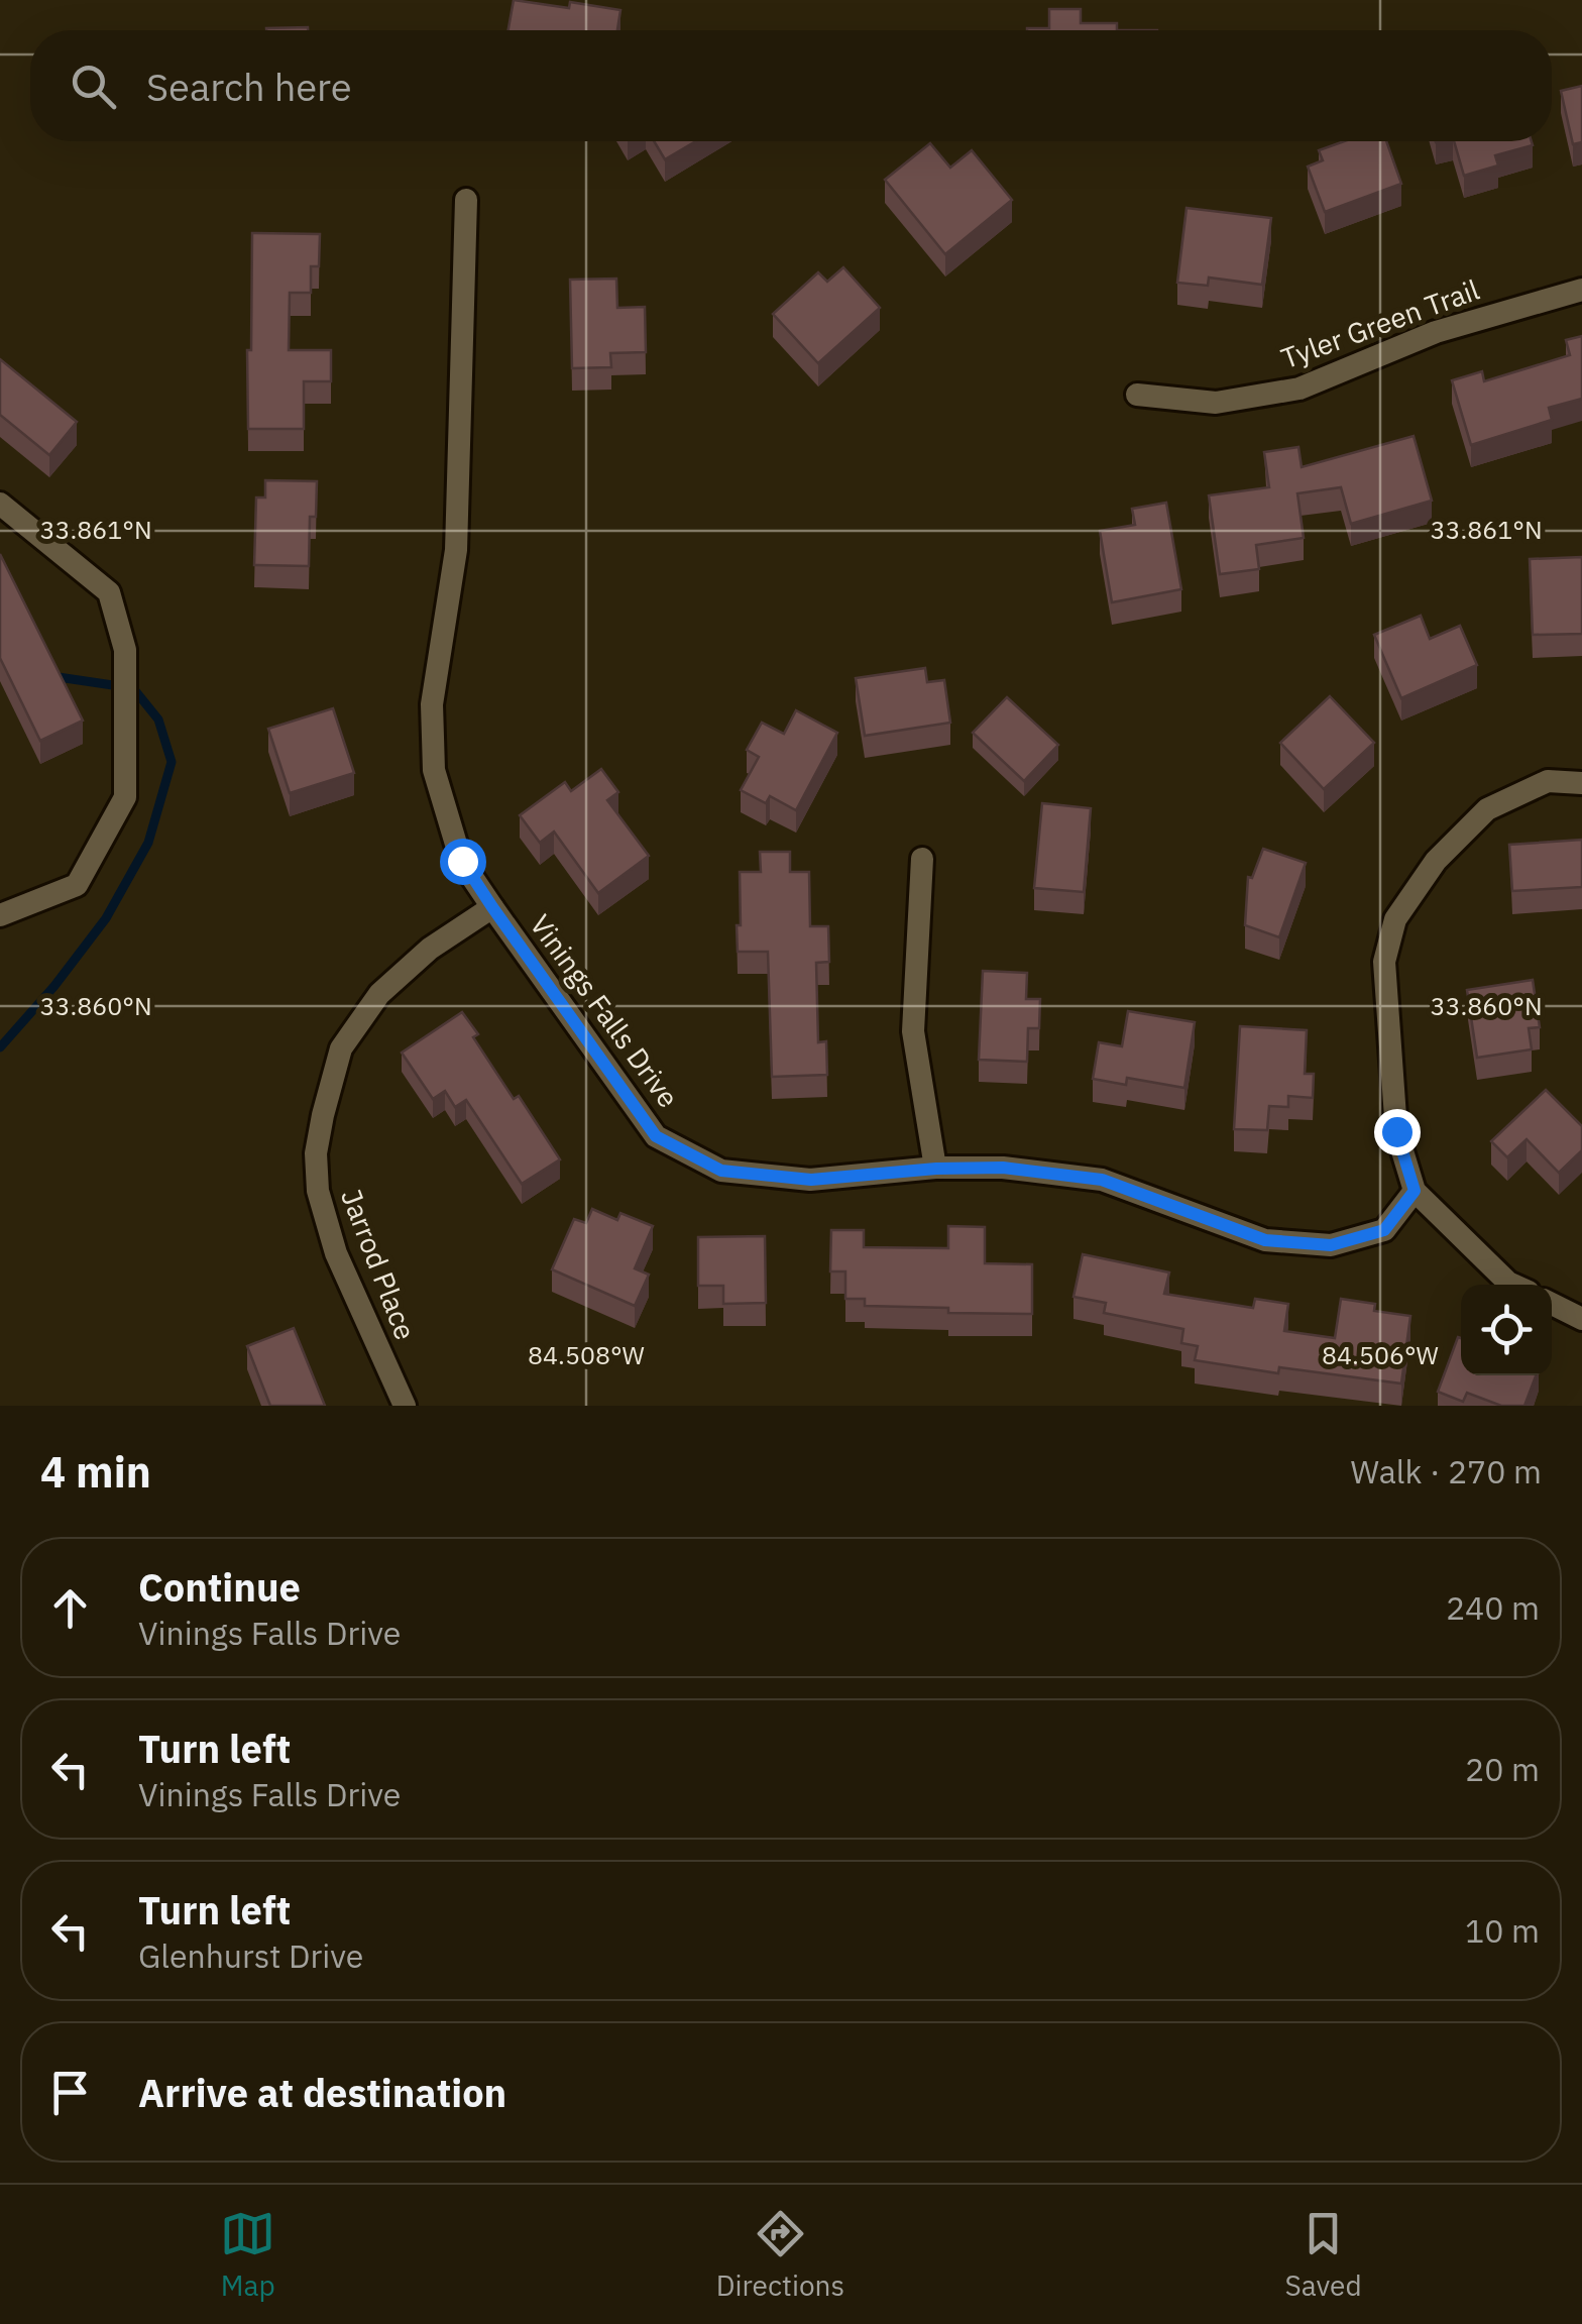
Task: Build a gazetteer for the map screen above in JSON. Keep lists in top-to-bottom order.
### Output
{
  "streets": {
    "street": ["Tyler Green Trail", "Vinings Falls Drive", "Jarrod Place"]
  },
  "crossings": [
    ["Vinings Falls Drive", "Jarrod Place"]
  ],
  "page": {
    "search": "Search here",
    "heading": ["4 min", "Walk · 270 m"],
    "list": [
      ["Continue", "Vinings Falls Drive", "240 m"],
      ["Turn left", "Vinings Falls Drive", "20 m"],
      ["Turn left", "Glenhurst Drive", "10 m"],
      "Arrive at destination"
    ],
    "nav": ["Map", "Directions", "Saved"]
  },
  "coordinates": [
    "33.861°N",
    "33.860°N",
    "84.508°W",
    "84.506°W"
  ]
}
